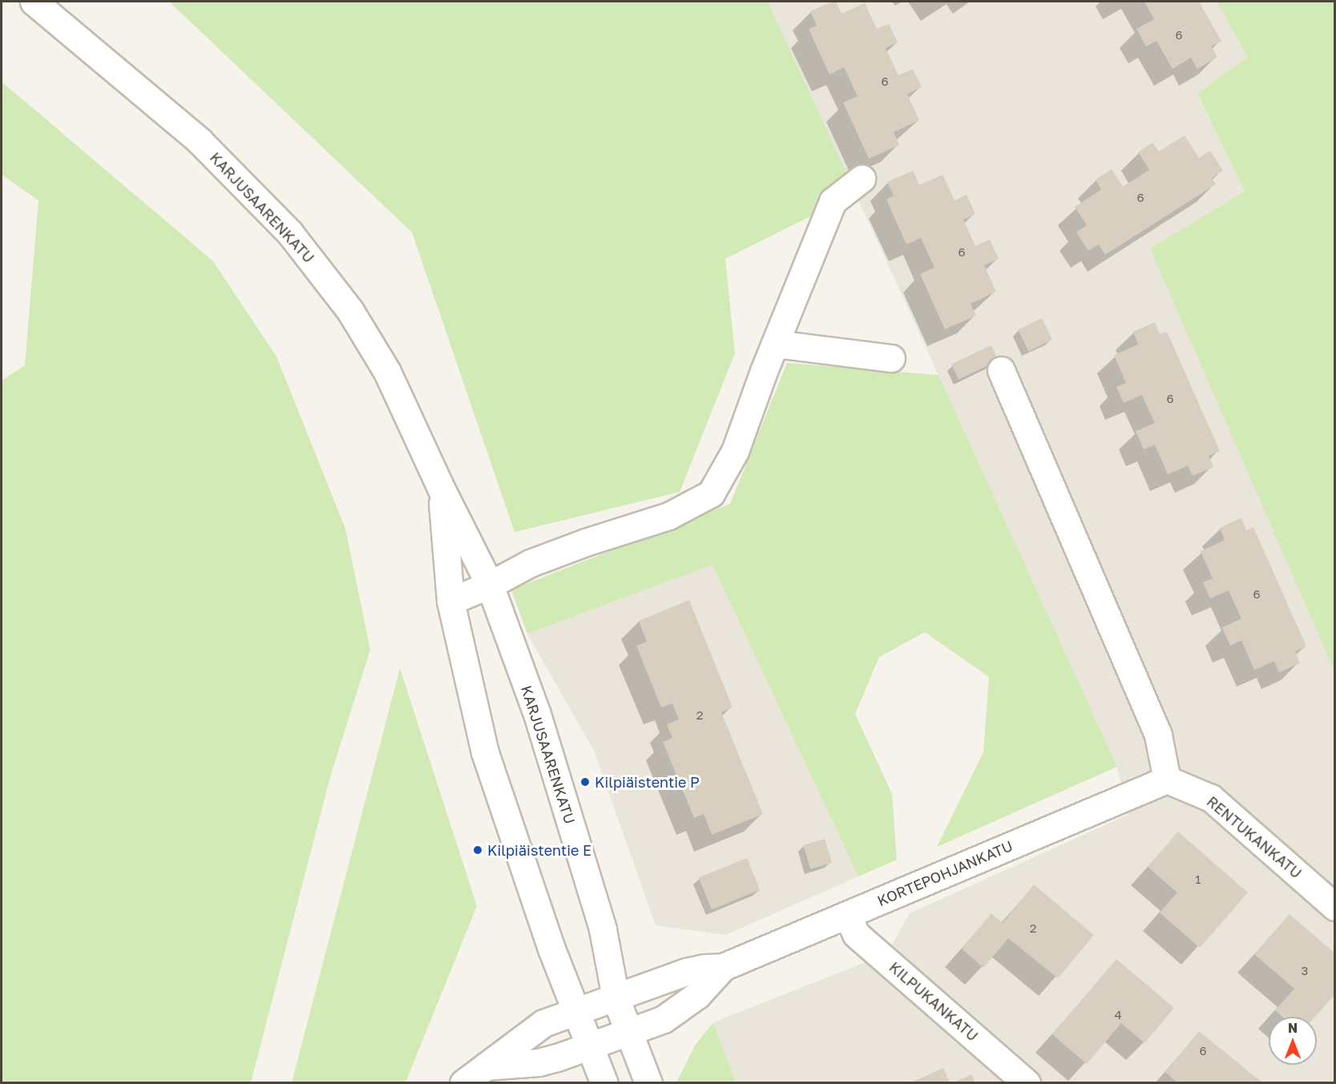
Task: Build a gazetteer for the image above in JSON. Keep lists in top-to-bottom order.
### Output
{
  "streets": {
    "street": [
      "KARJUSAARENKATU",
      "RENTUKANKATU",
      "KORTEPOHJANKATU",
      "KILPUKANKATU"
    ]
  },
  "crossings": [
    ["KARJUSAARENKATU", "KORTEPOHJANKATU"],
    ["RENTUKANKATU", "KORTEPOHJANKATU"],
    ["KORTEPOHJANKATU", "KILPUKANKATU"]
  ],
  "places": ["Kilpiäistentie P", "Kilpiäistentie E"],
  "house_numbers": [
    "6",
    "6",
    "6",
    "6",
    "6",
    "6",
    "2",
    "1",
    "2",
    "3",
    "4",
    "6"
  ],
  "north": "top"
}
